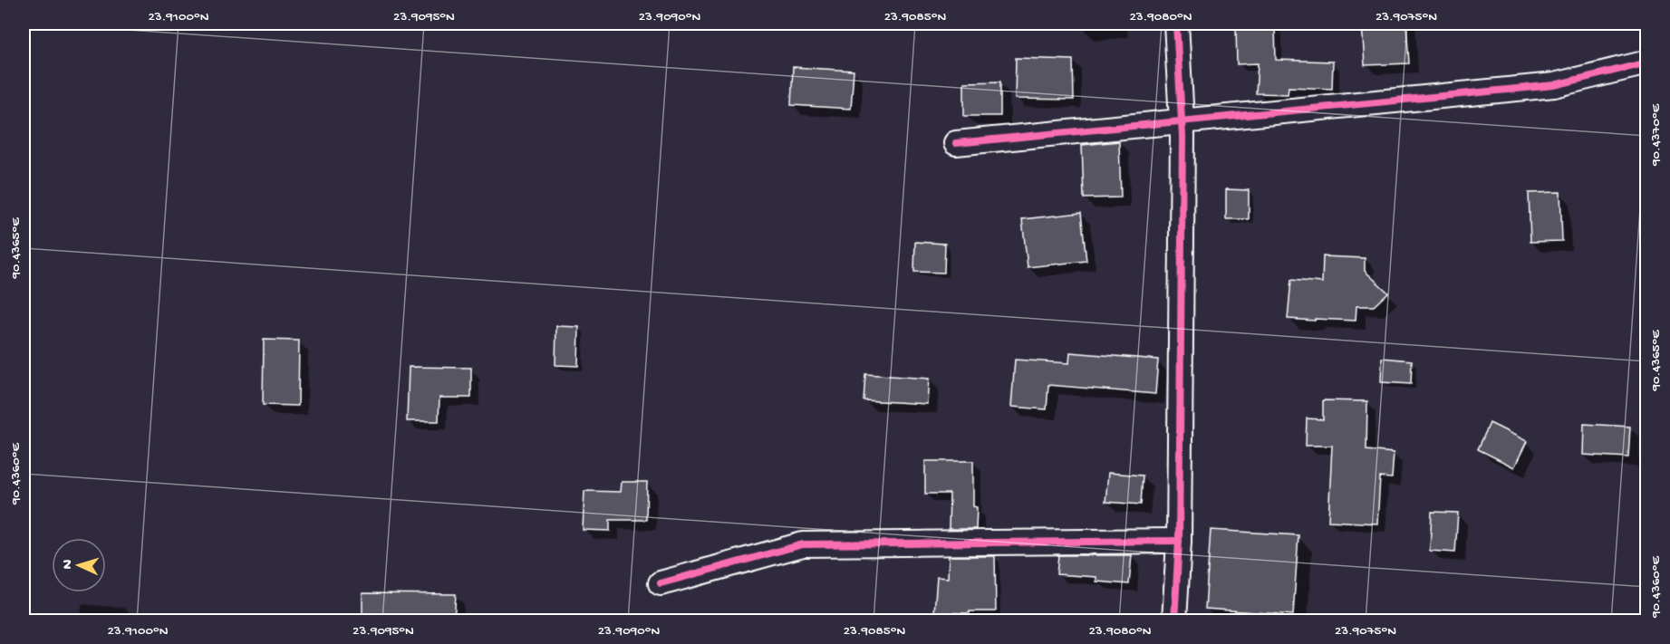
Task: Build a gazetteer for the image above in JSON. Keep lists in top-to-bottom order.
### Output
{
  "north": "left",
  "coordinates": [
    "23.9100°N",
    "23.9095°N",
    "23.9090°N",
    "23.9085°N",
    "23.9080°N",
    "23.9075°N",
    "90.4370°E",
    "90.4365°E",
    "90.4360°E"
  ]
}
